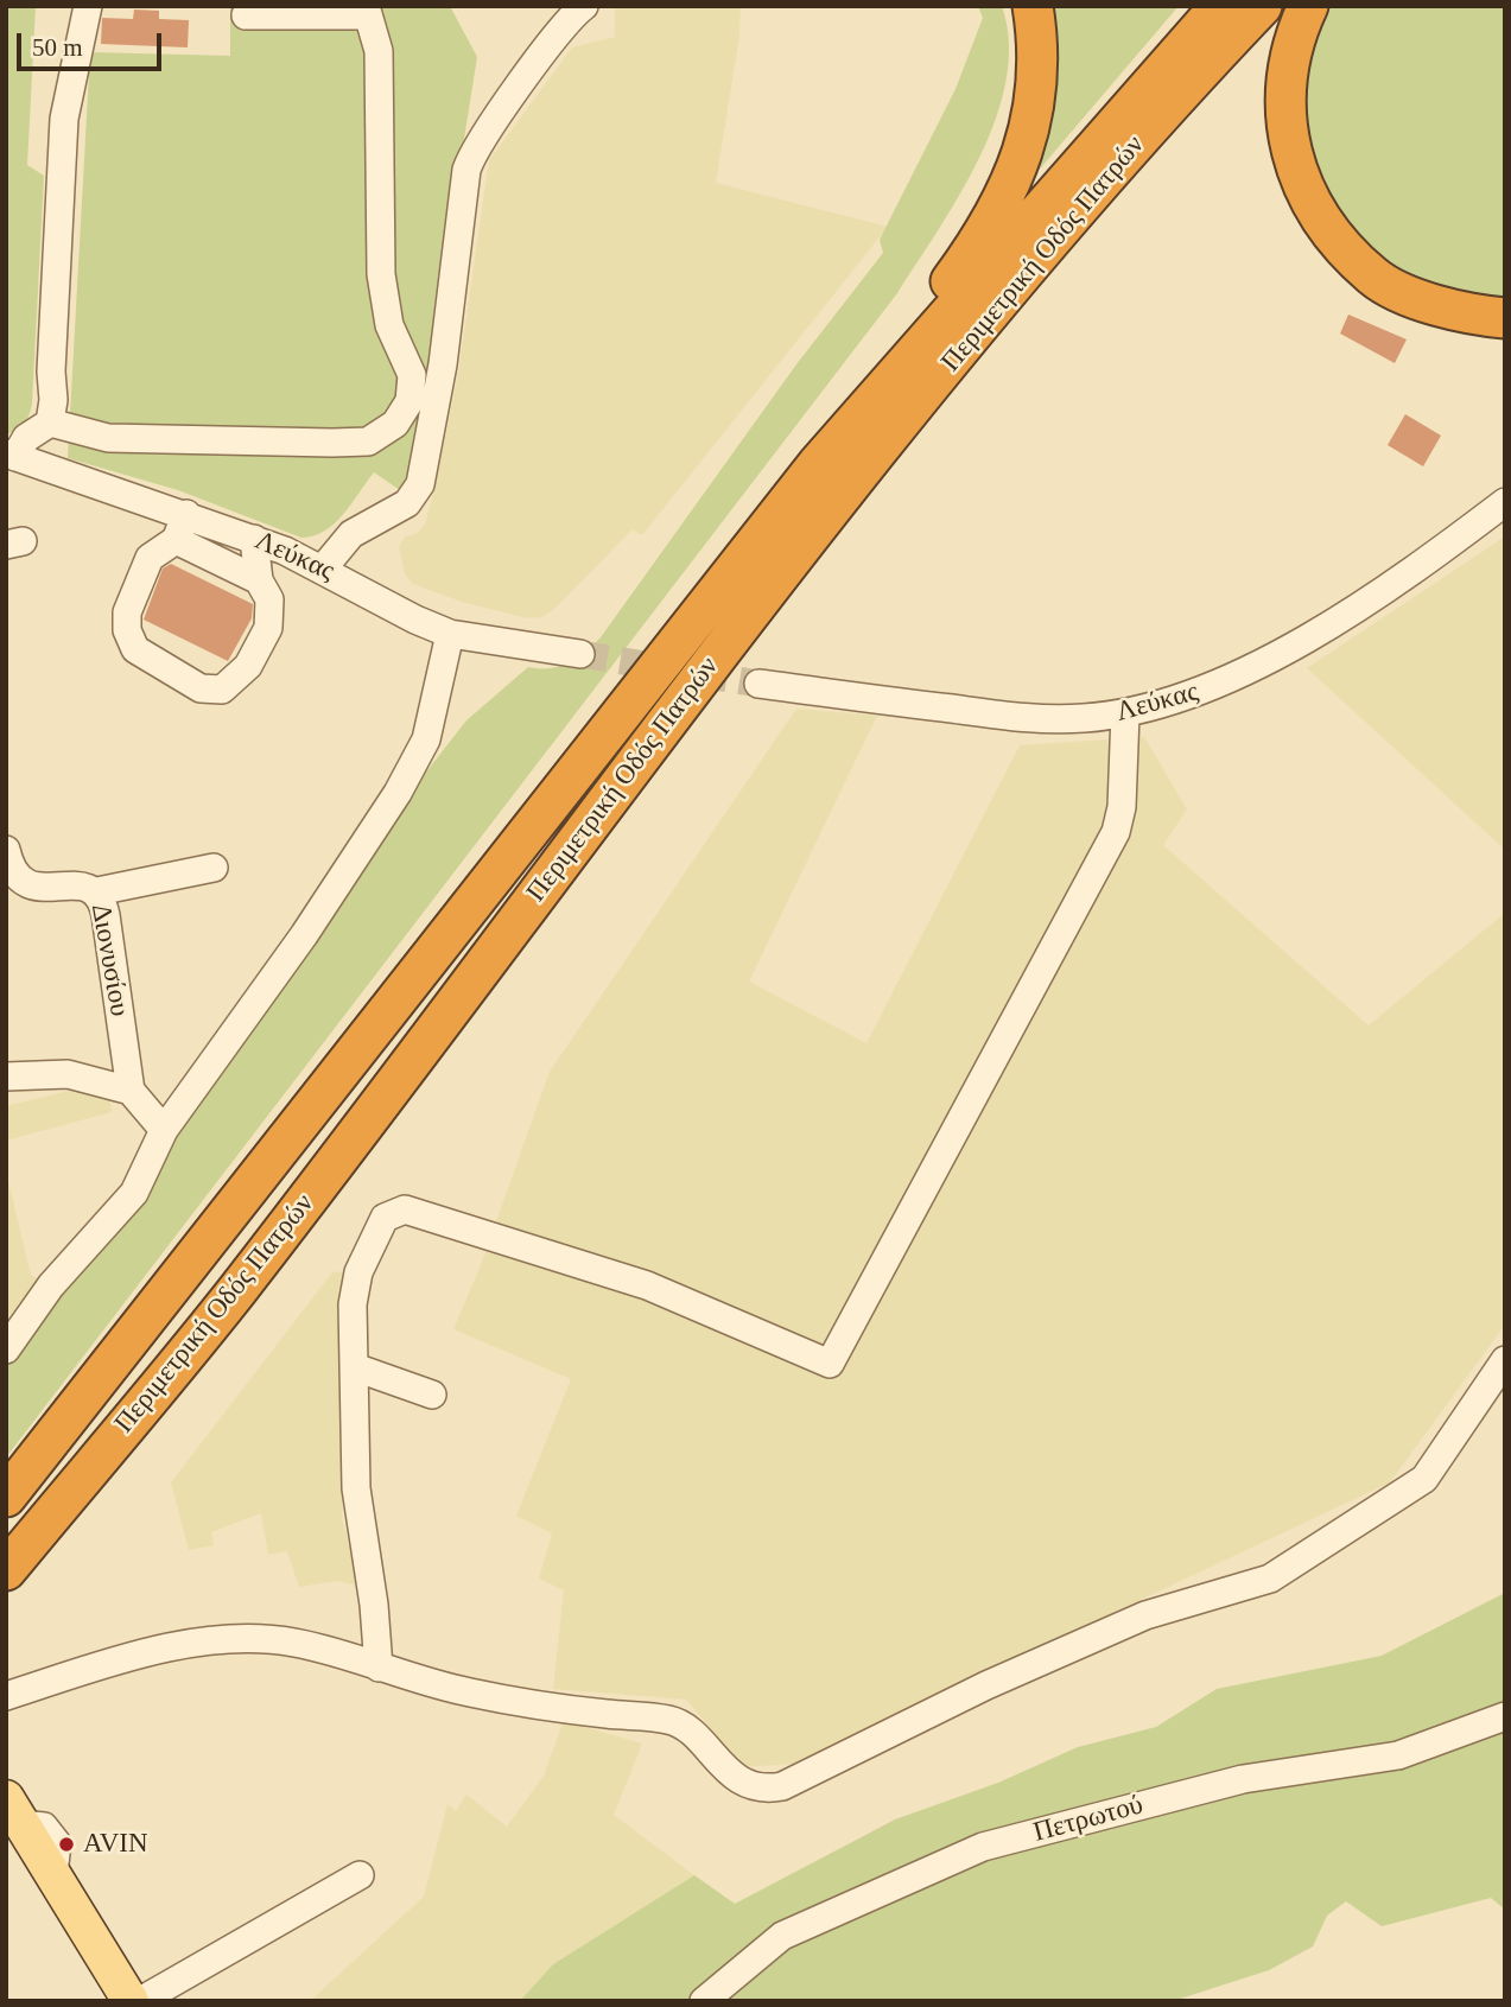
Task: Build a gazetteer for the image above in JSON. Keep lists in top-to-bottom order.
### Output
{
  "streets": {
    "highway": ["Περιμετρική Οδός Πατρών"],
    "street": ["Λεύκας", "Διονυσίου", "Πετρωτού"]
  },
  "places": ["AVIN"],
  "scale_bar": "50 m"
}
